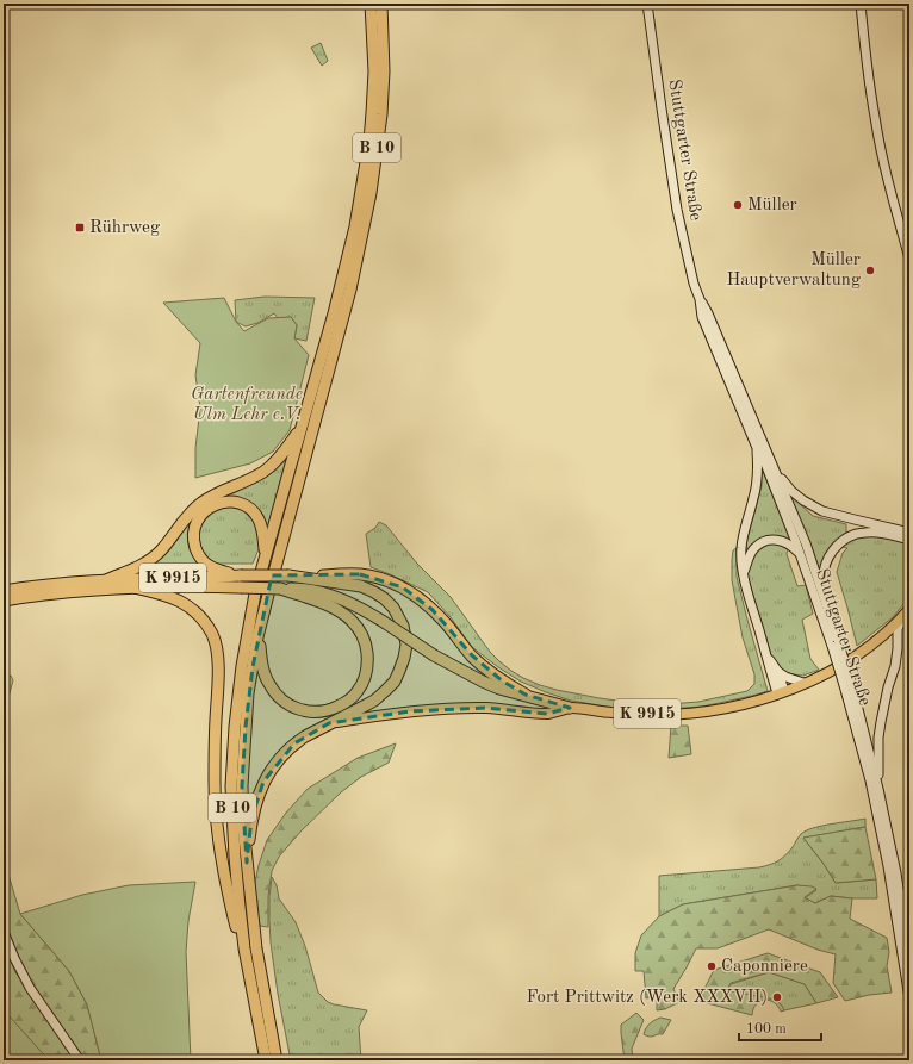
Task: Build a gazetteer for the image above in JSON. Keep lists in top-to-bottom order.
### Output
{
  "streets": {
    "highway": ["B 10", "K 9915"],
    "main road": ["Stuttgarter Straße"]
  },
  "parks": ["Gartenfreunde Ulm Lehr e.V."],
  "places": {
    "other": [
      "Müller",
      "Müller Hauptverwaltung",
      "Caponniere",
      "Fort Prittwitz (Werk XXXVII)"
    ],
    "transit": ["Rührweg"]
  },
  "scale_bar": "100 m"
}
